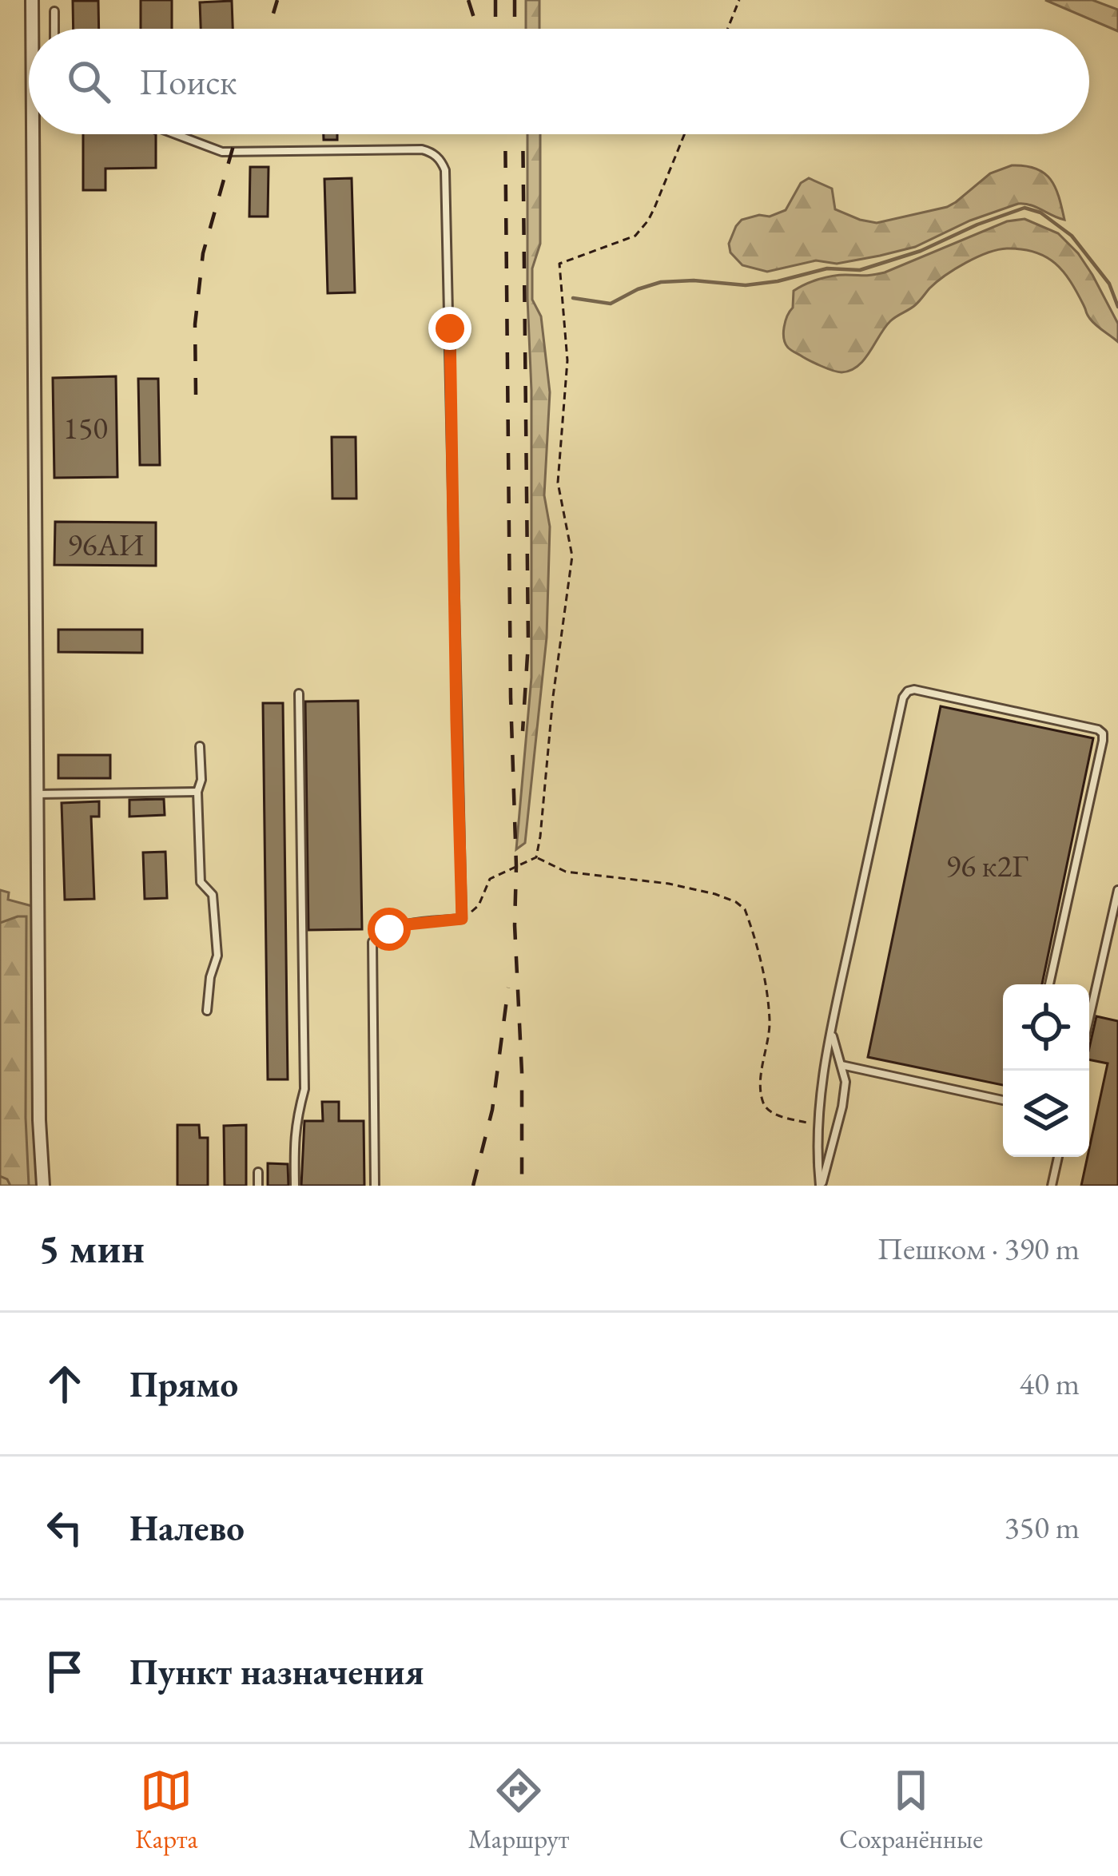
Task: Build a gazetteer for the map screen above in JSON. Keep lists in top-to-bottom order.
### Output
{
  "house_numbers": ["150", "96АИ", "96 к2Г"],
  "page": {
    "search": "Поиск",
    "heading": ["5 мин", "Пешком · 390 m"],
    "list": [
      ["Прямо", "40 m"],
      ["Налево", "350 m"],
      "Пункт назначения"
    ],
    "nav": ["Карта", "Маршрут", "Сохранённые"]
  }
}
